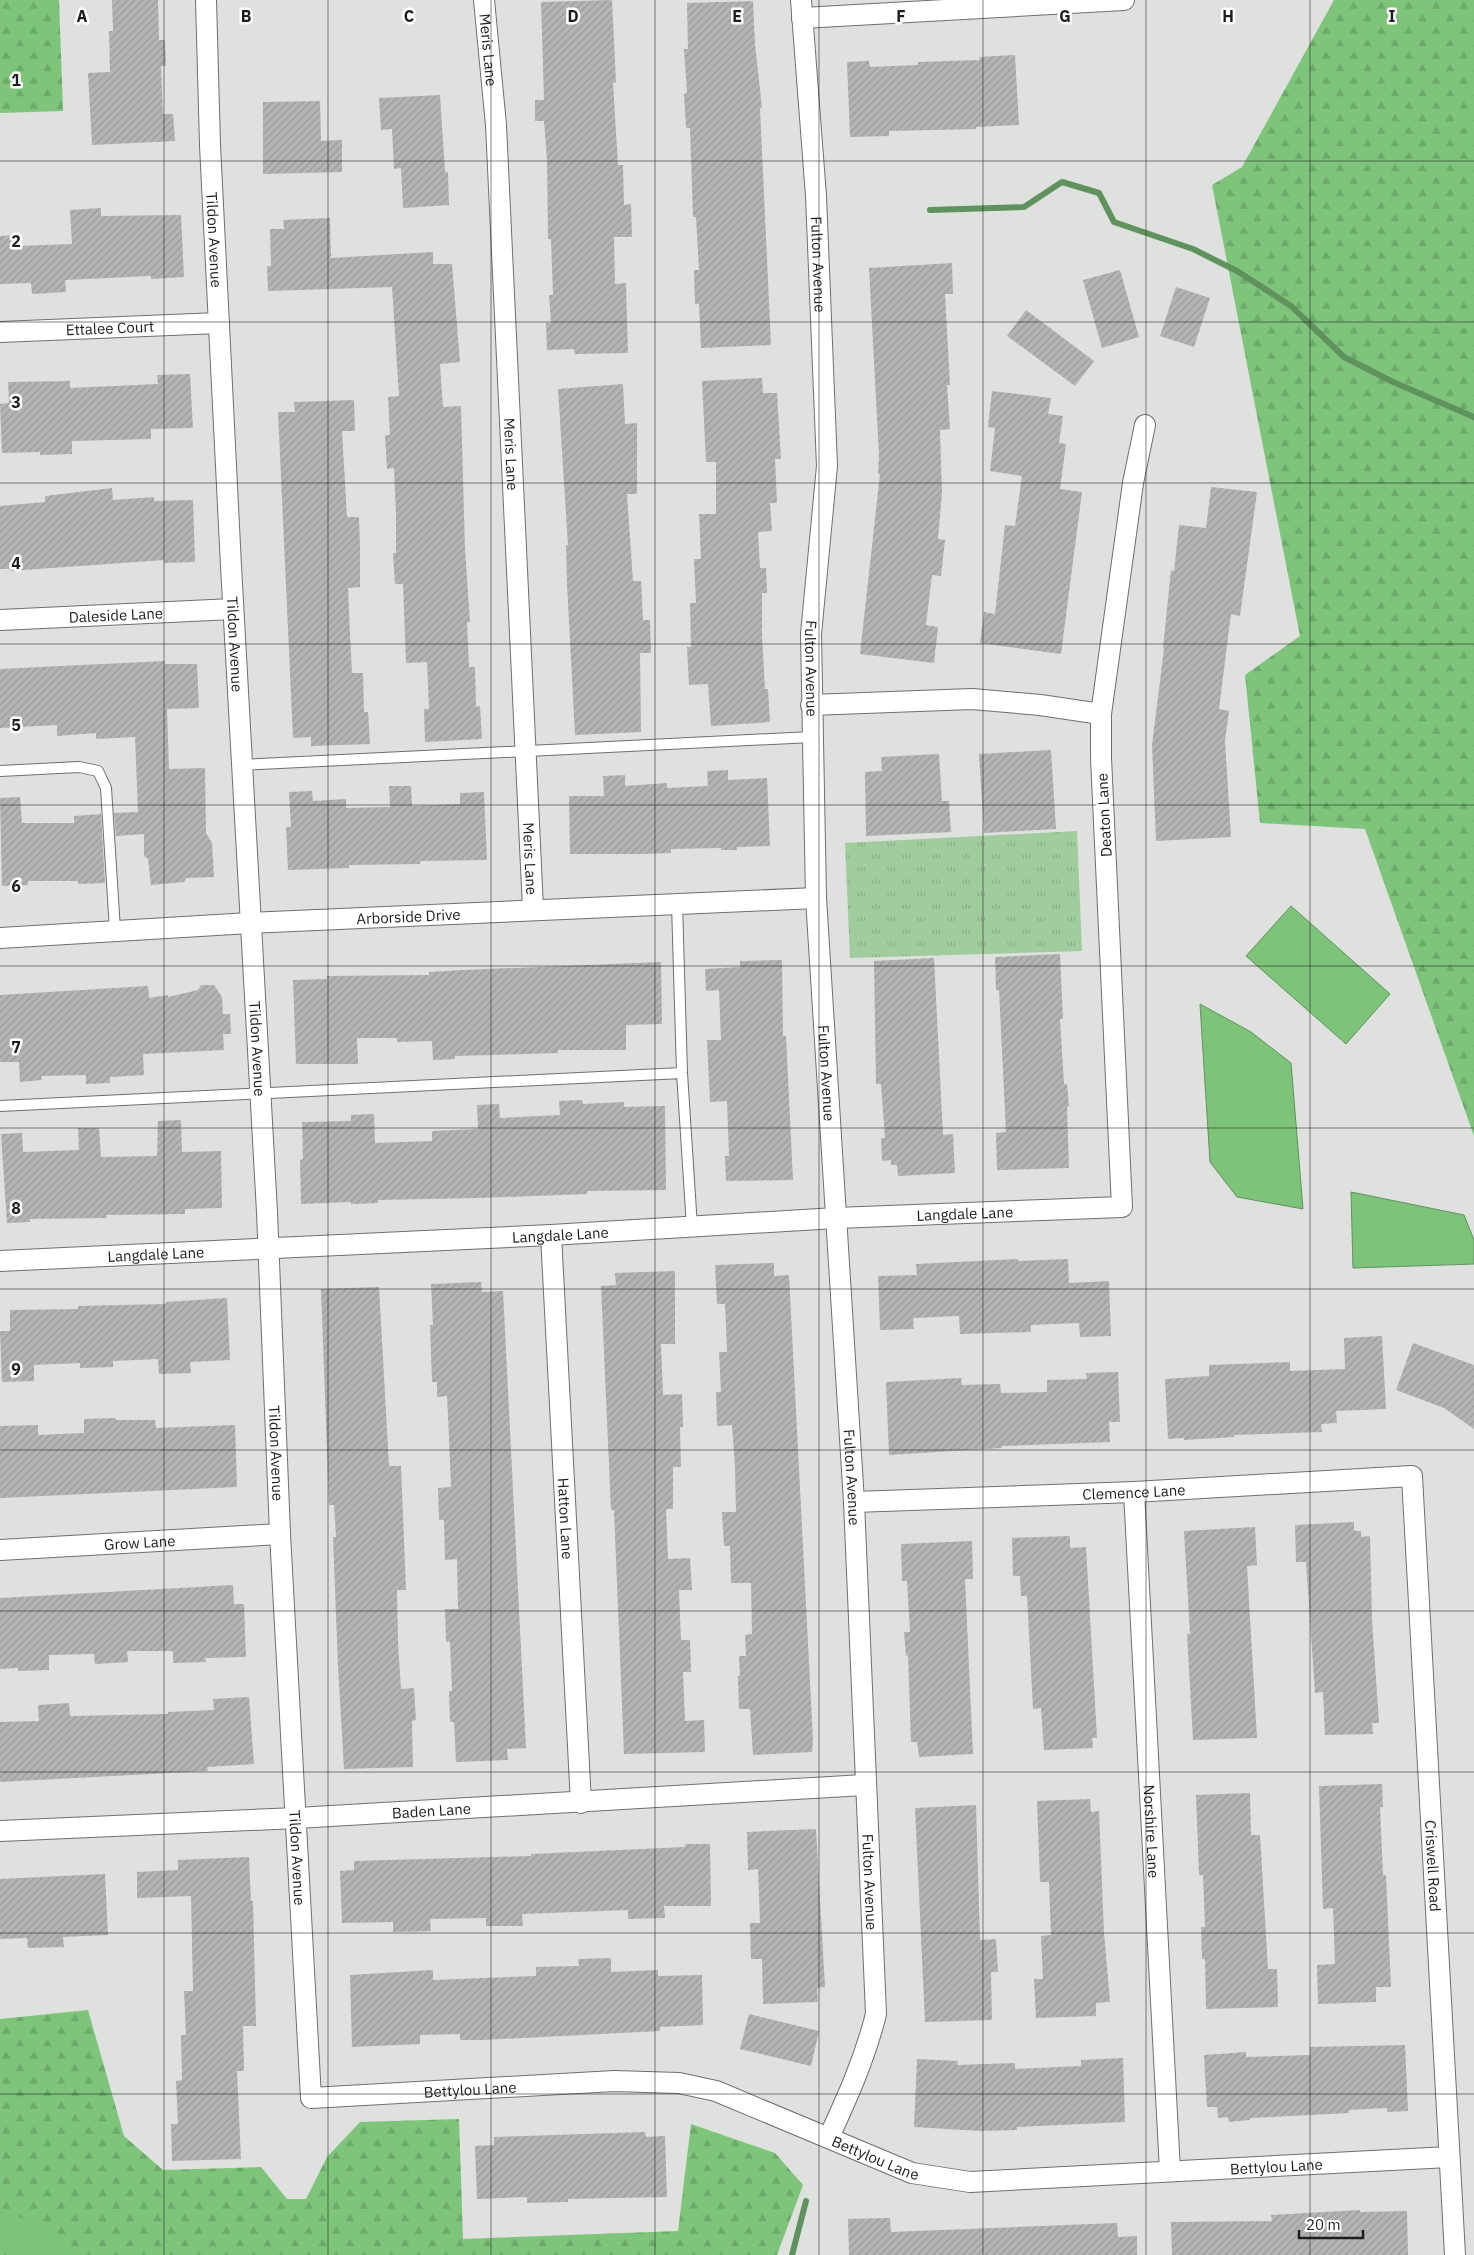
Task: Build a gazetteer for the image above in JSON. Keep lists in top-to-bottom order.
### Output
{
  "streets": {
    "street": [
      "Meris Lane",
      "Tildon Avenue",
      "Fulton Avenue",
      "Ettalee Court",
      "Daleside Lane",
      "Deaton Lane",
      "Arborside Drive",
      "Langdale Lane",
      "Clemence Lane",
      "Hatton Lane",
      "Grow Lane",
      "Baden Lane",
      "Norshire Lane",
      "Criswell Road",
      "Bettylou Lane"
    ]
  },
  "crossings": [
    ["Meris Lane", "Arborside Drive"],
    ["Tildon Avenue", "Ettalee Court"],
    ["Tildon Avenue", "Daleside Lane"],
    ["Tildon Avenue", "Arborside Drive"],
    ["Tildon Avenue", "Langdale Lane"],
    ["Tildon Avenue", "Grow Lane"],
    ["Tildon Avenue", "Baden Lane"],
    ["Tildon Avenue", "Bettylou Lane"],
    ["Fulton Avenue", "Arborside Drive"],
    ["Fulton Avenue", "Langdale Lane"],
    ["Fulton Avenue", "Clemence Lane"],
    ["Fulton Avenue", "Baden Lane"],
    ["Fulton Avenue", "Bettylou Lane"],
    ["Deaton Lane", "Langdale Lane"],
    ["Langdale Lane", "Hatton Lane"],
    ["Clemence Lane", "Norshire Lane"],
    ["Clemence Lane", "Criswell Road"],
    ["Hatton Lane", "Baden Lane"],
    ["Norshire Lane", "Bettylou Lane"],
    ["Criswell Road", "Bettylou Lane"]
  ],
  "scale_bar": "20 m",
  "grid": {
    "columns": [
      "A",
      "B",
      "C",
      "D",
      "E",
      "F",
      "G",
      "H",
      "I"
    ],
    "rows": [
      "1",
      "2",
      "3",
      "4",
      "5",
      "6",
      "7",
      "8",
      "9"
    ]
  }
}
